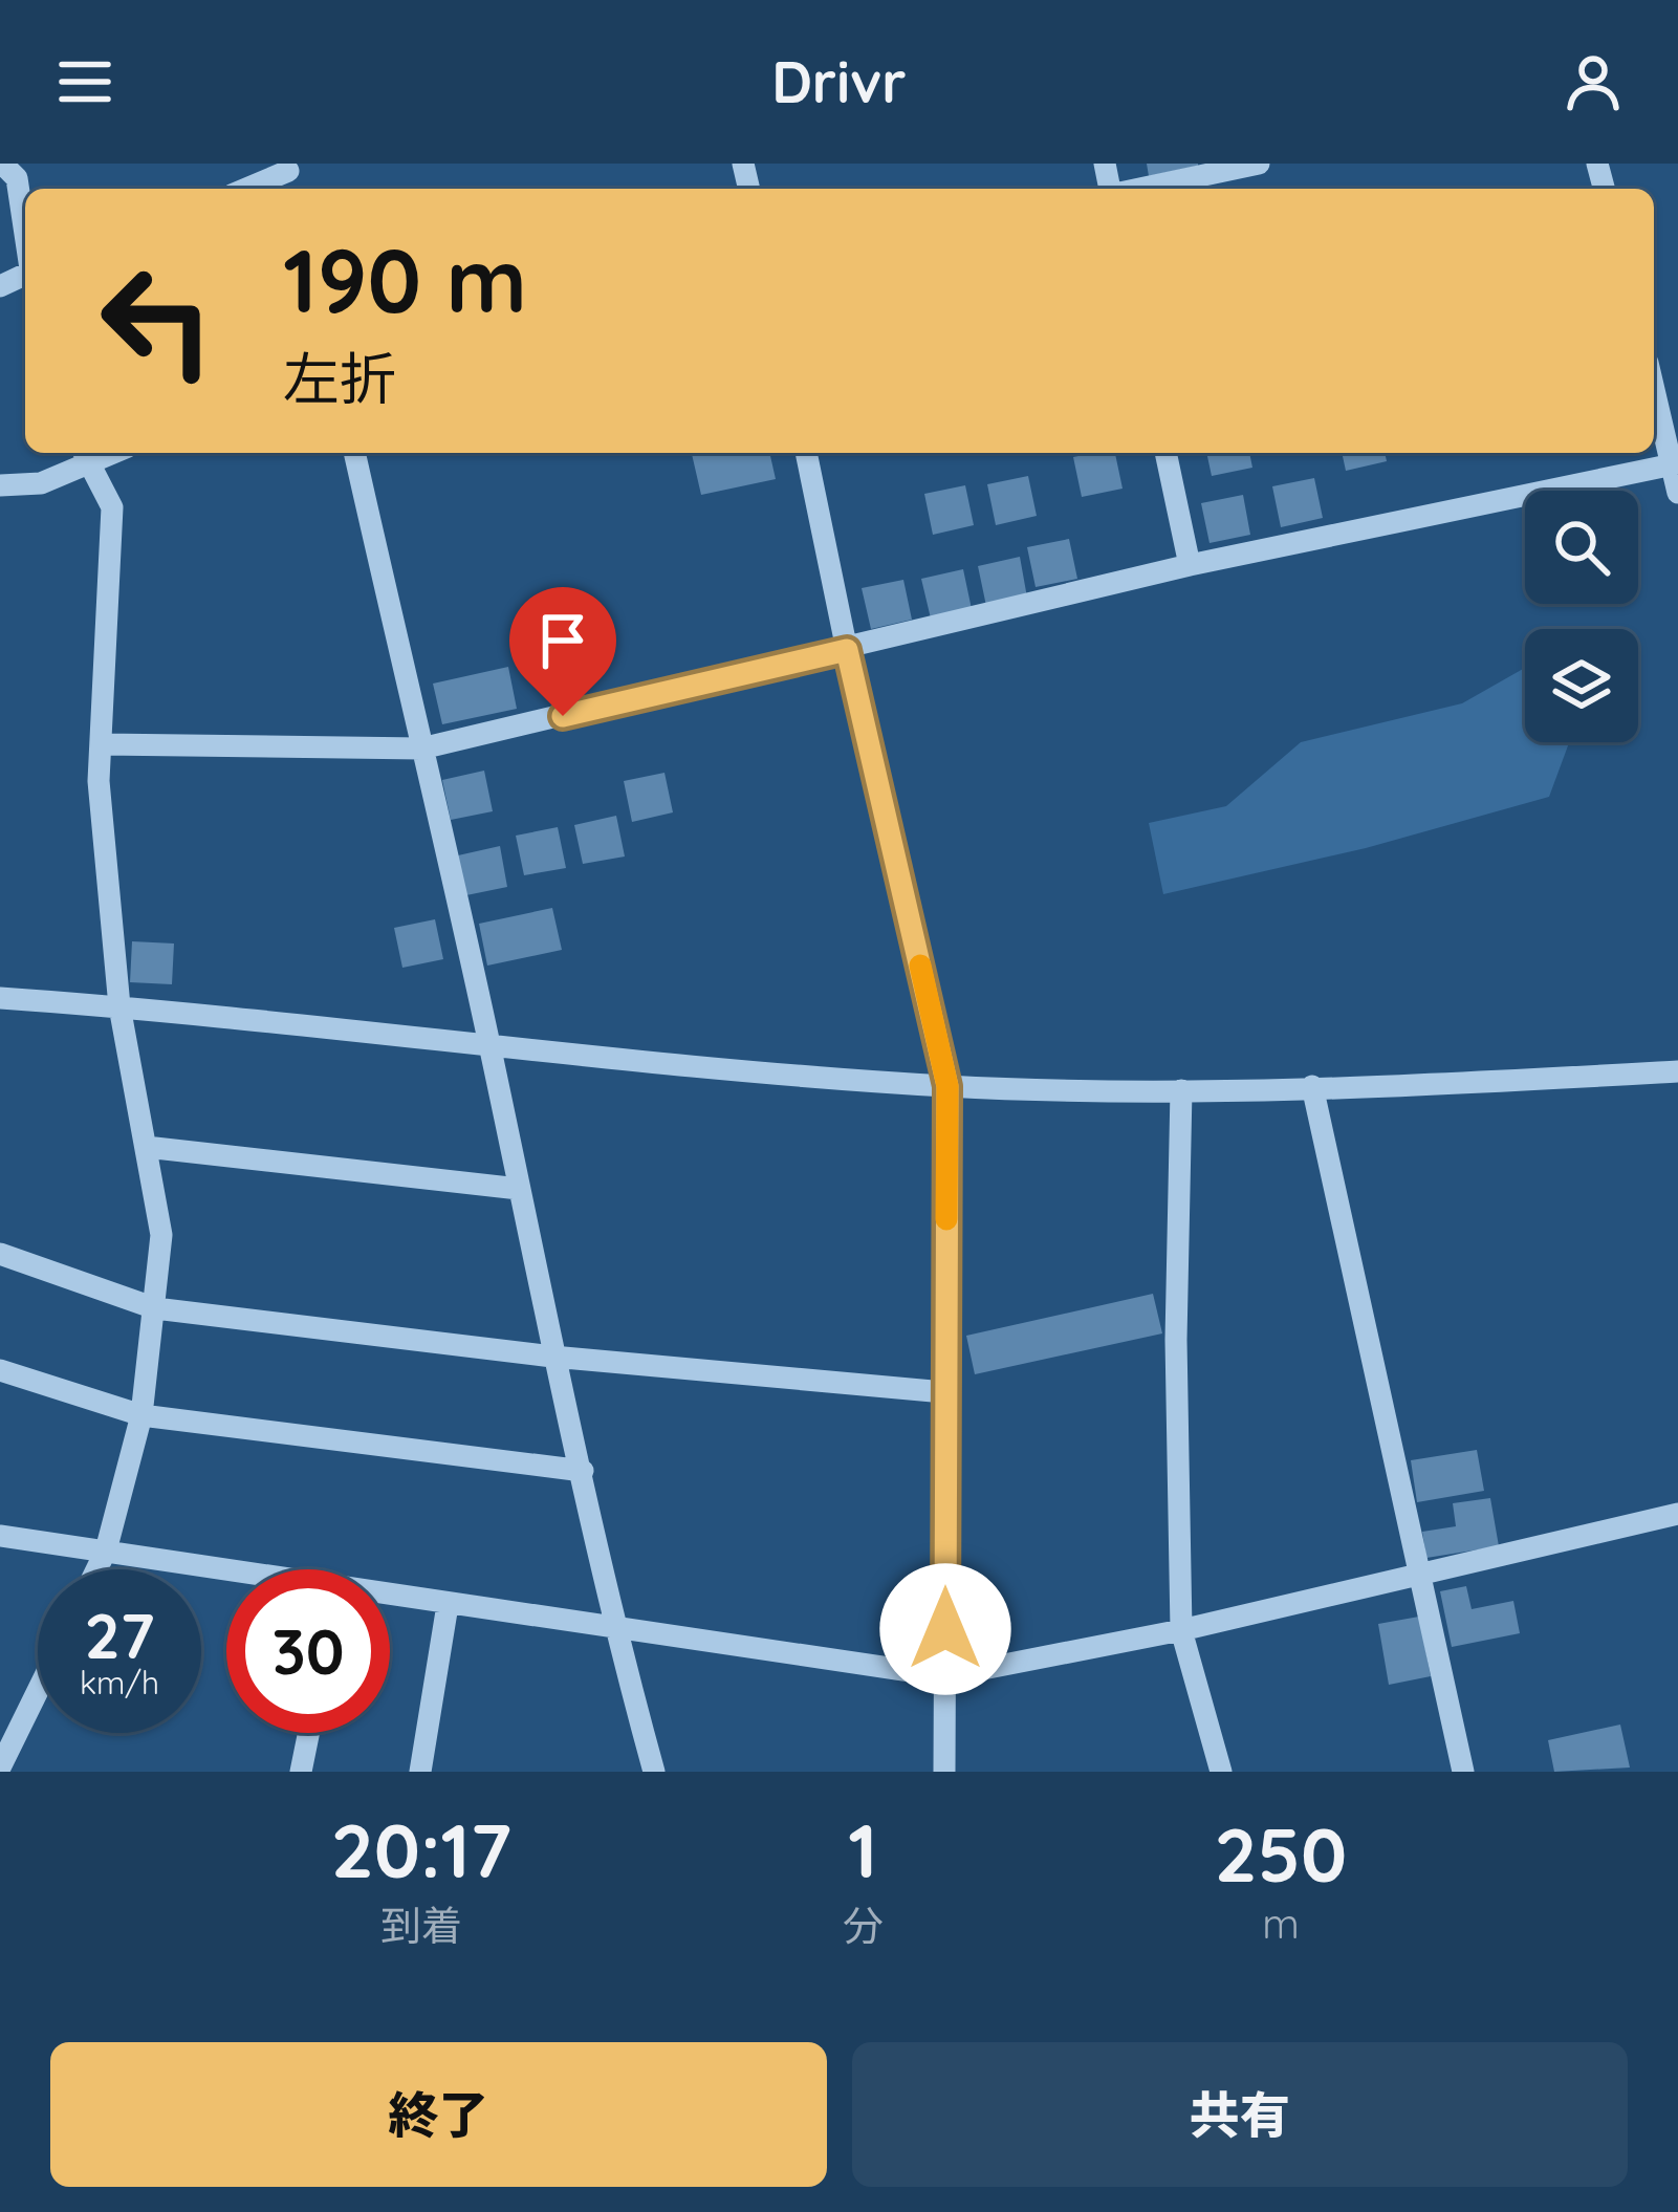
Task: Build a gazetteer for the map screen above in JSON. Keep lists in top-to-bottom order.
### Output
{
  "page": {
    "header": "Drivr",
    "turn": ["190 m", "左折"],
    "speed": "27 km/h",
    "limit": "30",
    "eta": [
      "20:17",
      "到着",
      "1",
      "分",
      "250",
      "m"
    ],
    "buttons": ["終了", "共有"]
  }
}
